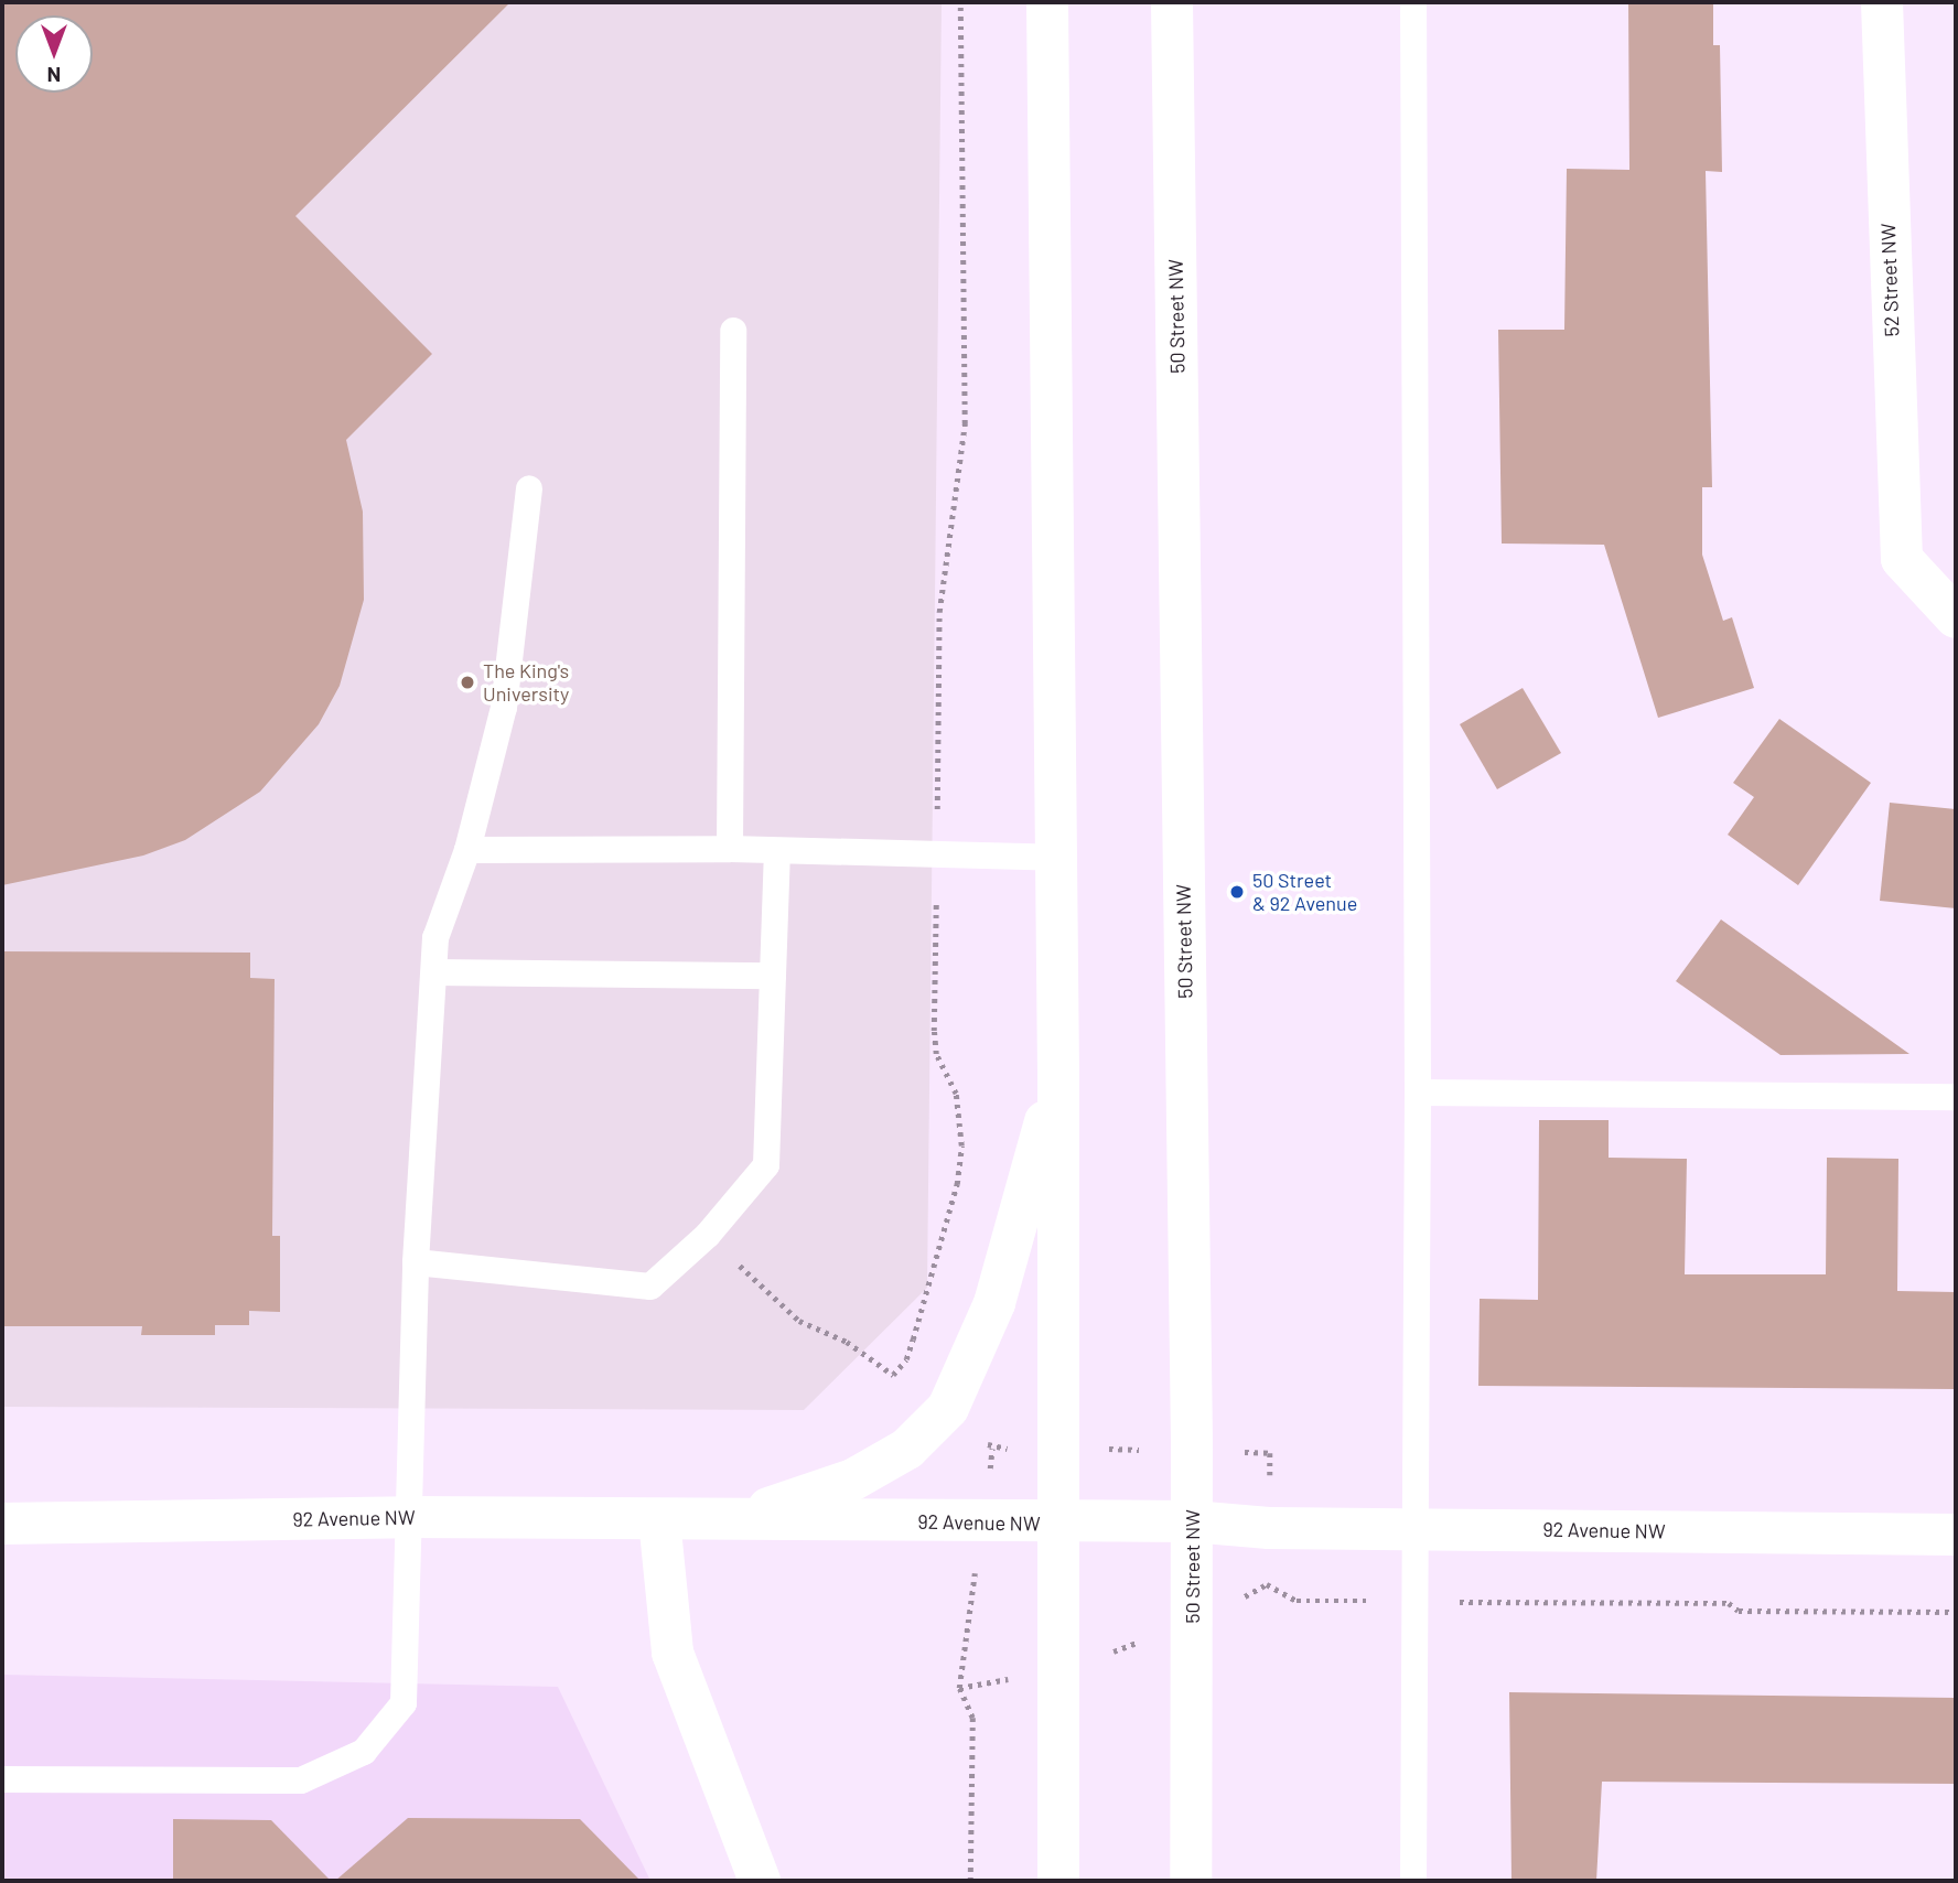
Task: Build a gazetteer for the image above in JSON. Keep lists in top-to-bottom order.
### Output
{
  "streets": {
    "main road": ["52 Street NW", "50 Street NW", "92 Avenue NW"]
  },
  "crossings": [
    ["50 Street NW", "92 Avenue NW"]
  ],
  "places": ["The King's University", "50 Street & 92 Avenue"],
  "north": "bottom"
}
